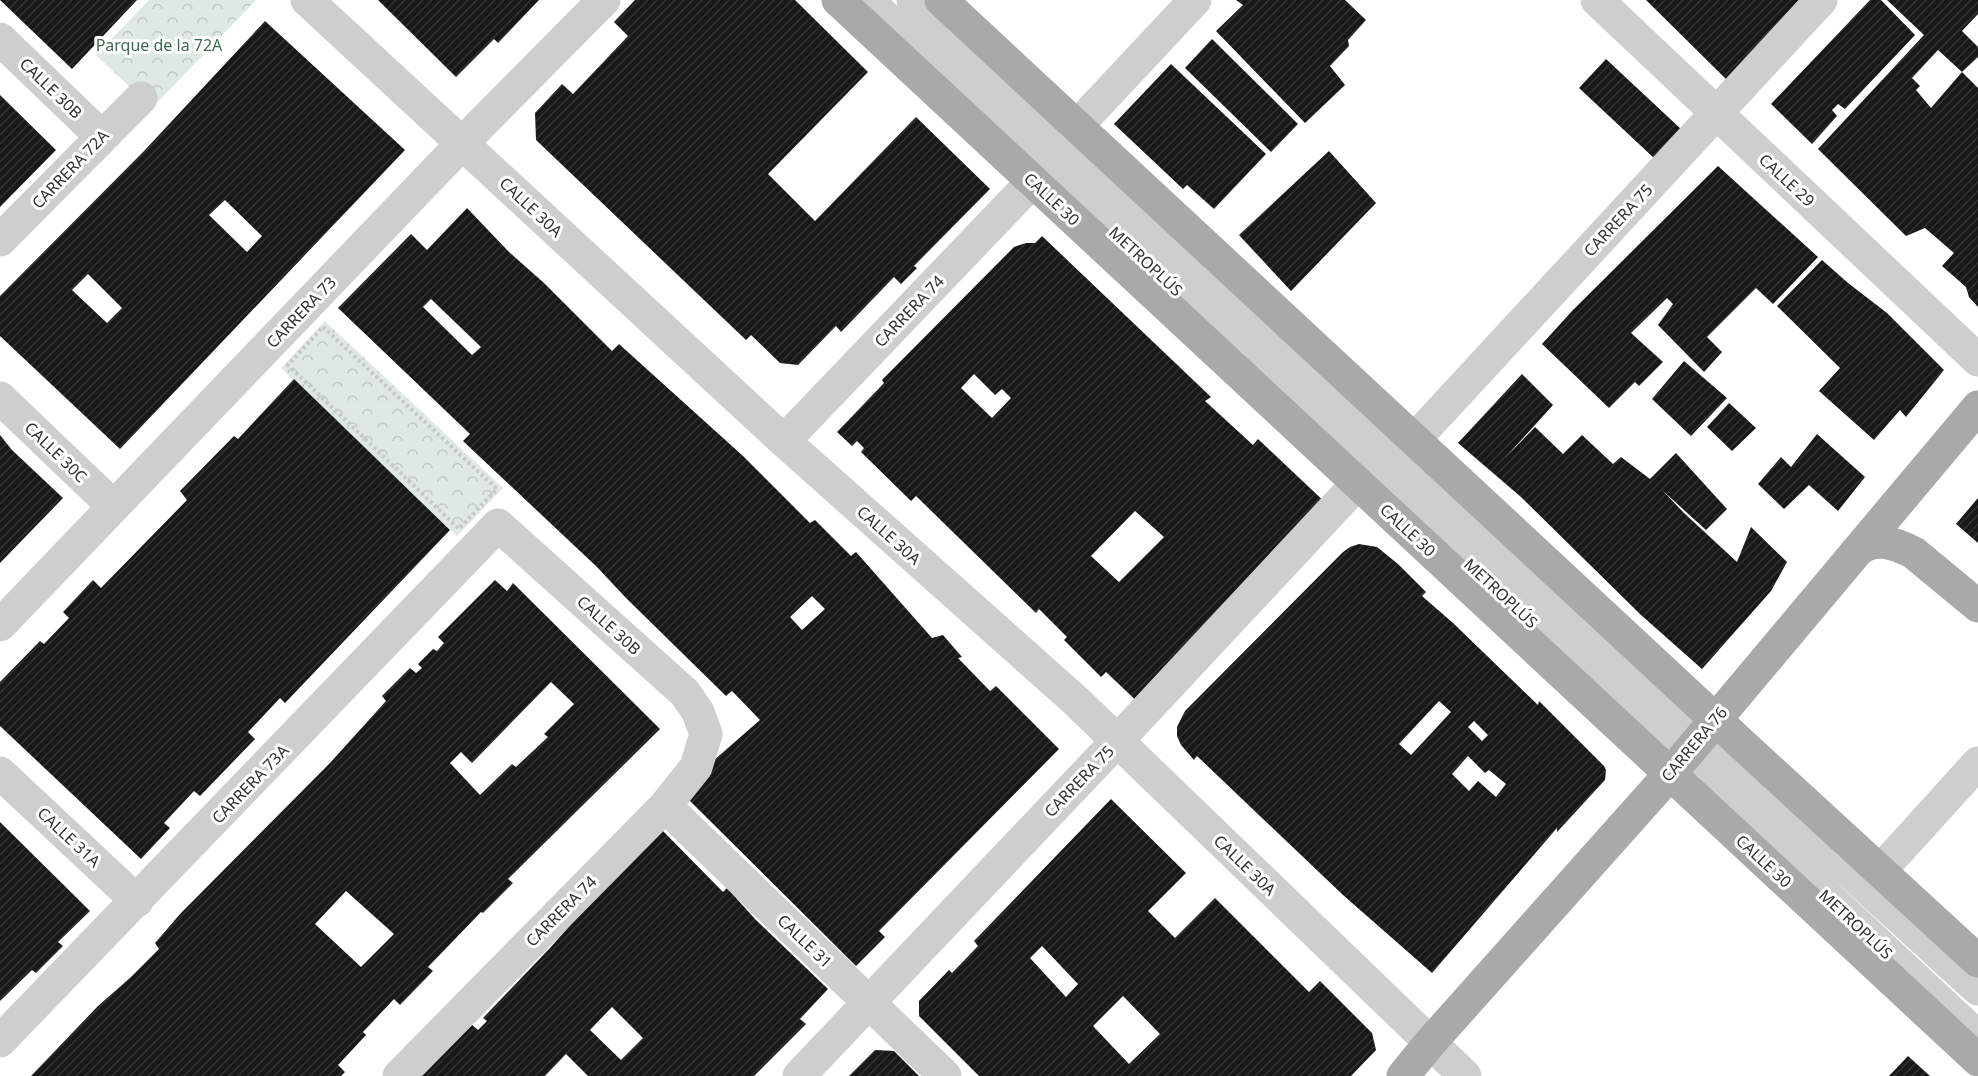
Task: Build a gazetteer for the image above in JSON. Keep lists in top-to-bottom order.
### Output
{
  "streets": {
    "main road": ["CALLE 30", "CARRERA 76"],
    "street": [
      "CALLE 30B",
      "CARRERA 72A",
      "CALLE 29",
      "CALLE 30A",
      "CARRERA 75",
      "METROPLÚS",
      "CARRERA 74",
      "CARRERA 73",
      "CALLE 30C",
      "CARRERA 73A",
      "CALLE 31A",
      "CALLE 31"
    ]
  },
  "crossings": [
    ["CALLE 30B", "CARRERA 72A"],
    ["CALLE 30B", "CARRERA 74"],
    ["CALLE 30B", "CARRERA 73A"],
    ["CALLE 29", "CARRERA 75"],
    ["CALLE 30", "CARRERA 75"],
    ["CALLE 30", "METROPLÚS"],
    ["CALLE 30", "CARRERA 74"],
    ["CALLE 30", "CARRERA 76"],
    ["CALLE 30A", "CARRERA 75"],
    ["CALLE 30A", "CARRERA 74"],
    ["CALLE 30A", "CARRERA 73"],
    ["CALLE 30A", "CARRERA 76"],
    ["CARRERA 75", "CALLE 31"],
    ["METROPLÚS", "CARRERA 76"],
    ["CARRERA 74", "CALLE 31"],
    ["CARRERA 73", "CALLE 30C"],
    ["CARRERA 73A", "CALLE 31A"]
  ],
  "parks": ["Parque de la 72A"]
}
